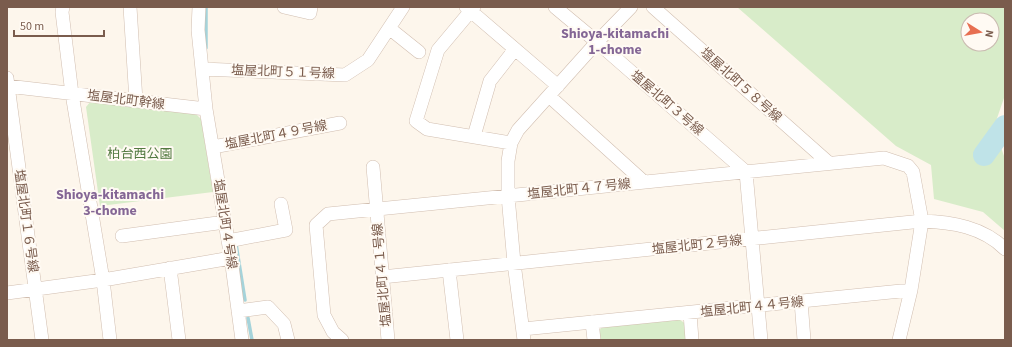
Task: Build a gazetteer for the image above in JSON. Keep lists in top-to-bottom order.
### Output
{
  "streets": {
    "street": [
      "塩屋北町５１号線",
      "塩屋北町５８号線",
      "塩屋北町幹線",
      "塩屋北町３号線",
      "塩屋北町４９号線",
      "塩屋北町４７号線",
      "塩屋北町１６号線",
      "塩屋北町４号線",
      "塩屋北町２号線",
      "塩屋北町４１号線",
      "塩屋北町４４号線"
    ]
  },
  "crossings": [
    ["塩屋北町５８号線", "塩屋北町４７号線"],
    ["塩屋北町幹線", "塩屋北町４号線"],
    ["塩屋北町３号線", "塩屋北町４７号線"],
    ["塩屋北町４９号線", "塩屋北町４号線"],
    ["塩屋北町４７号線", "塩屋北町２号線"],
    ["塩屋北町４７号線", "塩屋北町４１号線"],
    ["塩屋北町２号線", "塩屋北町４１号線"]
  ],
  "districts": ["Shioya-kitamachi 1-chome", "Shioya-kitamachi 3-chome"],
  "parks": ["柏台西公園"],
  "scale_bar": "50 m",
  "north": "right"
}
